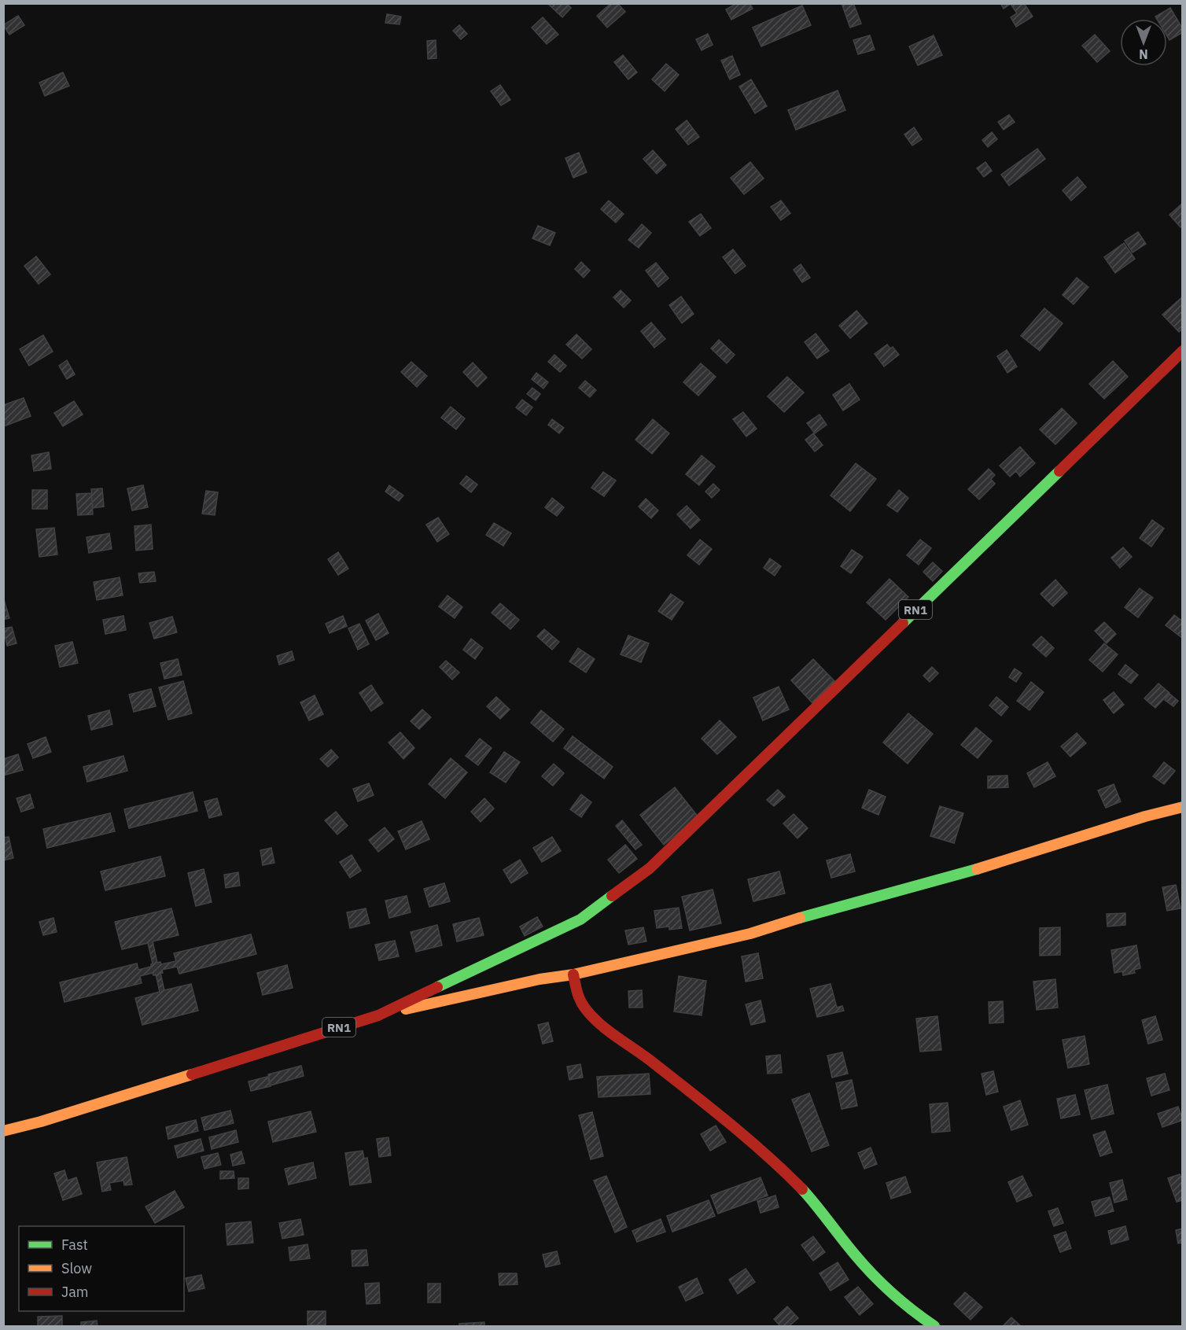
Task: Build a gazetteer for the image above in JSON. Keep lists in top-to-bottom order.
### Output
{
  "streets": {
    "main road": ["RN1"]
  },
  "legend": ["Fast", "Slow", "Jam"],
  "north": "bottom"
}
